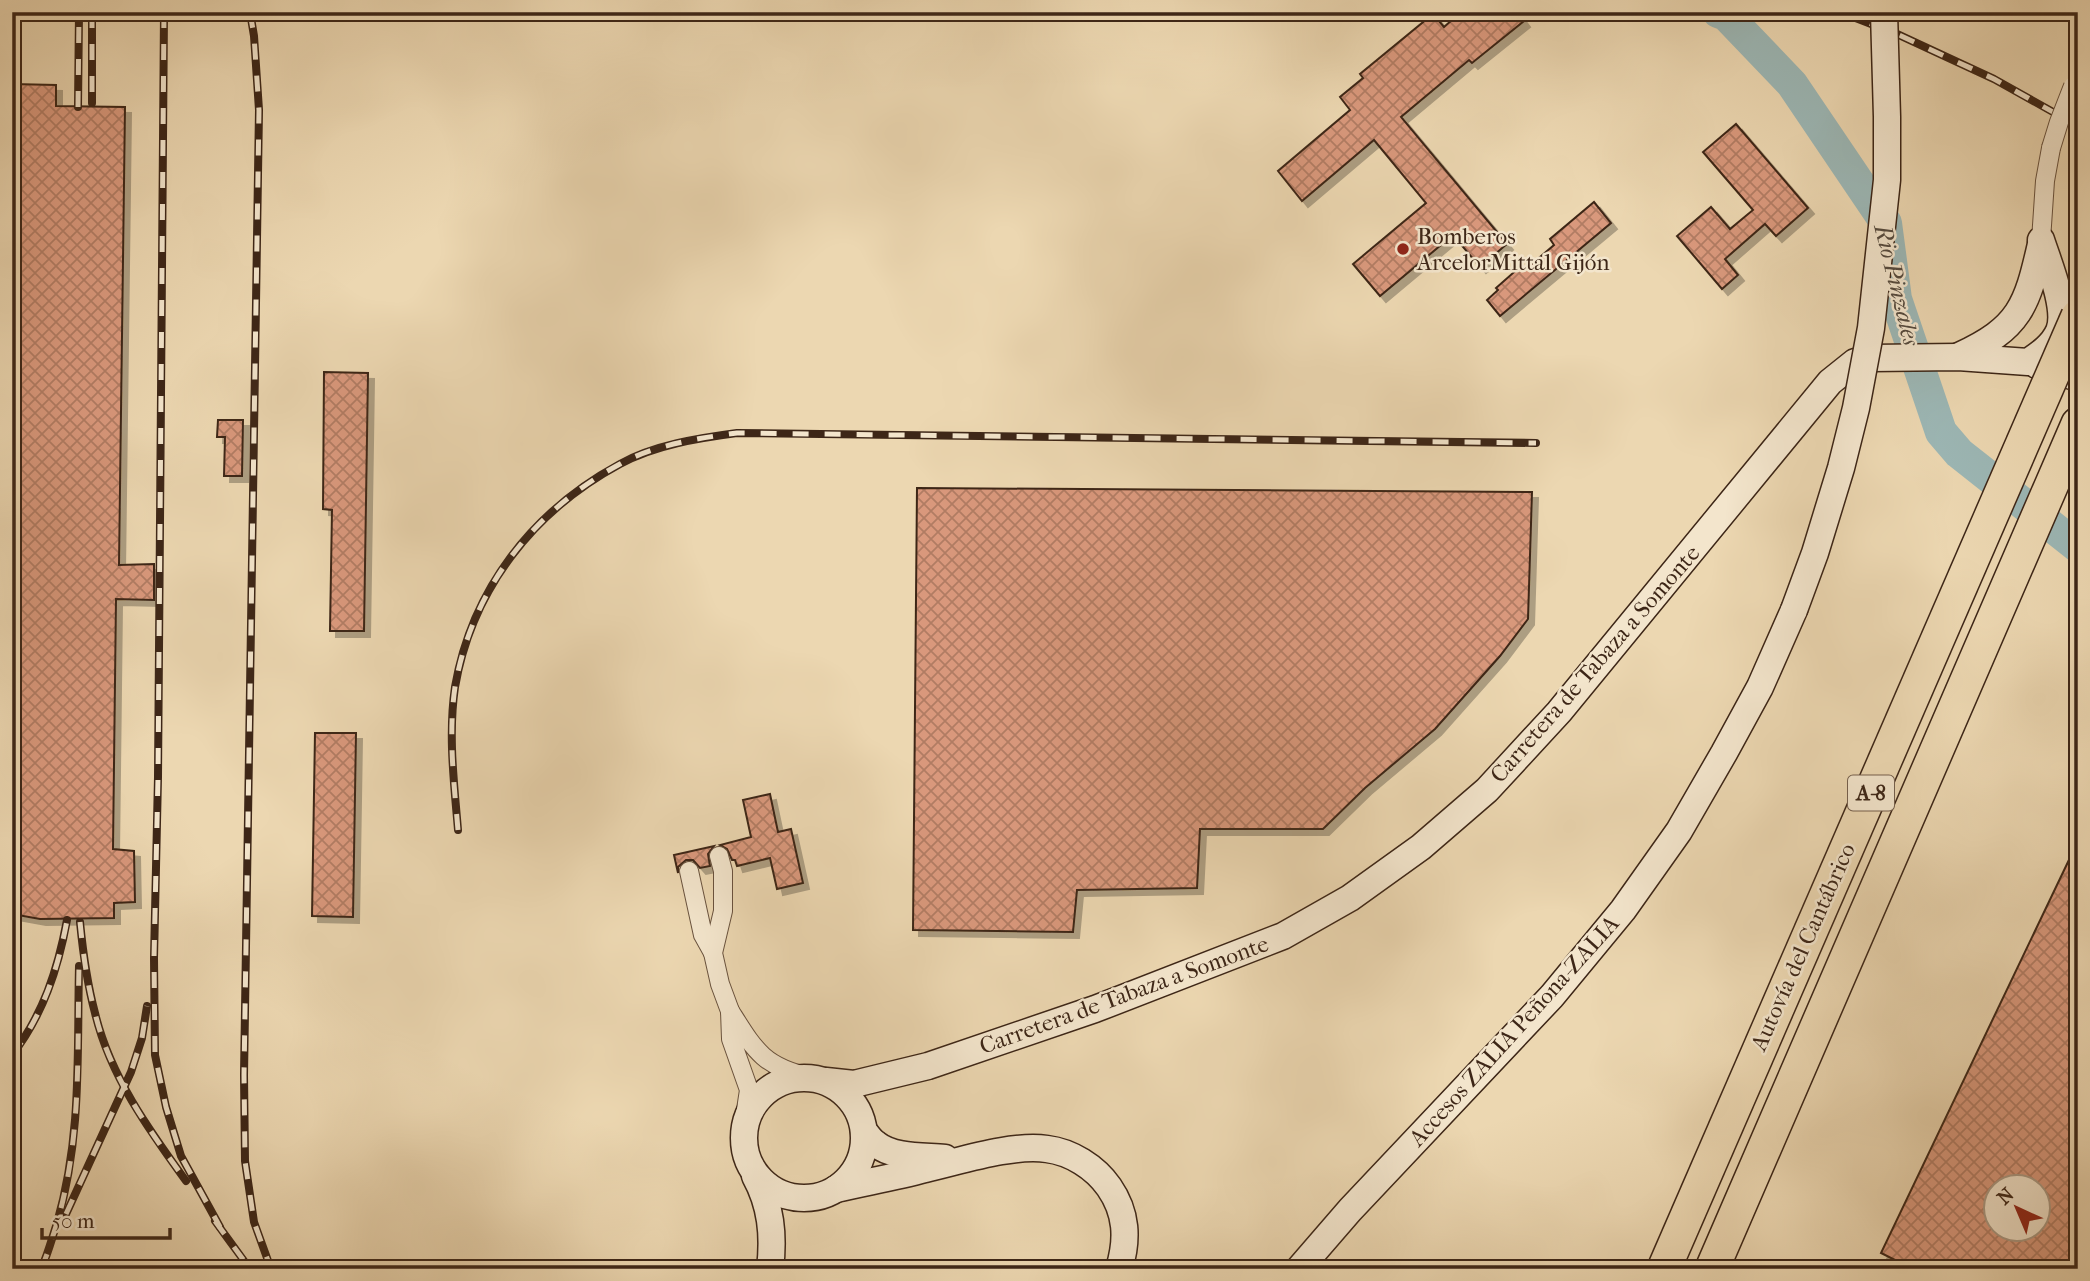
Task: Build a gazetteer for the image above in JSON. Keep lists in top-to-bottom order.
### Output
{
  "streets": {
    "highway": ["A-8", "Autovía del Cantábrico"],
    "street": ["Carretera de Tabaza a Somonte", "Accesos ZALIA Peñona-ZALIA"]
  },
  "water": ["Rio Pinzales"],
  "places": ["Bomberos ArcelorMittal Gijón"],
  "scale_bar": "50 m",
  "north": "top left"
}
